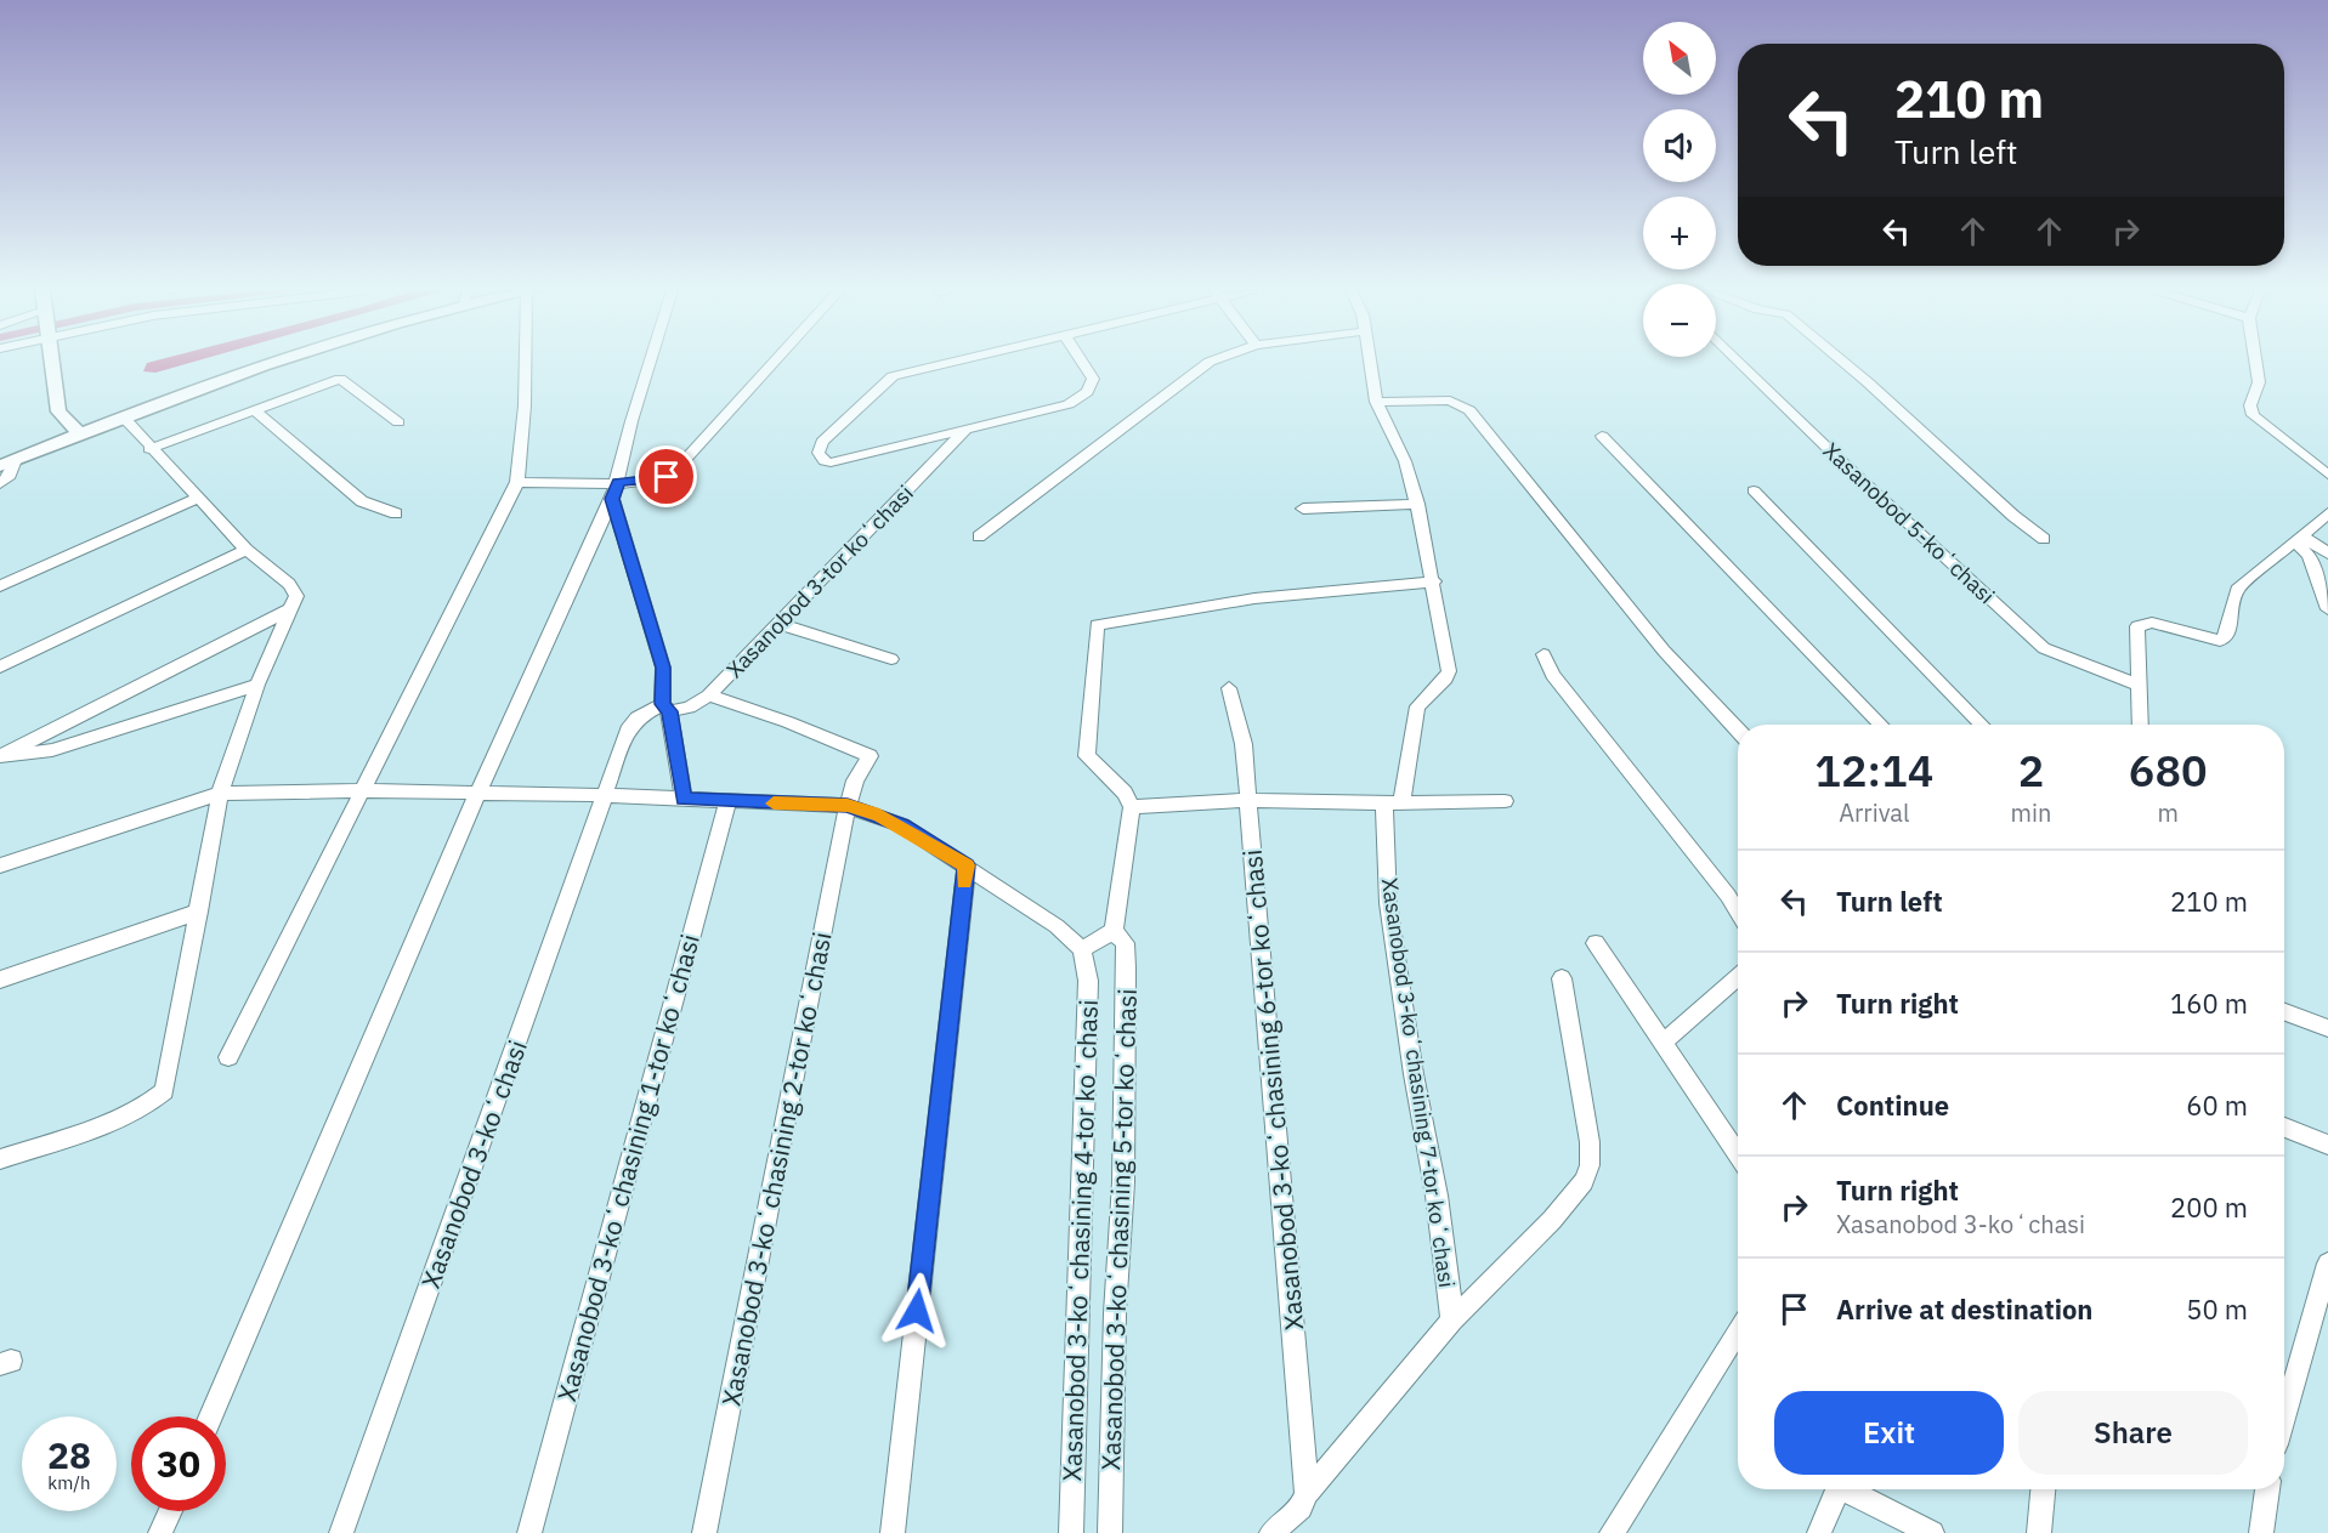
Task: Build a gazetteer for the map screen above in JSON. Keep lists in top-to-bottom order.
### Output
{
  "streets": {
    "street": [
      "Xasanobod 5-koʻchasi",
      "Xasanobod 3-tor koʻchasi",
      "Xasanobod 3-koʻchasining 7-tor koʻchasi",
      "Xasanobod 3-koʻchasining 6-tor koʻchasi",
      "Xasanobod 3-koʻchasi",
      "Xasanobod 3-koʻchasining 1-tor koʻchasi",
      "Xasanobod 3-koʻchasining 2-tor koʻchasi",
      "Xasanobod 3-koʻchasining 5-tor koʻchasi",
      "Xasanobod 3-koʻchasining 4-tor koʻchasi"
    ]
  },
  "crossings": [
    ["Xasanobod 3-tor koʻchasi", "Xasanobod 3-koʻchasi"],
    ["Xasanobod 3-tor koʻchasi", "Xasanobod 3-koʻchasining 2-tor koʻchasi"]
  ],
  "north": "top left",
  "page": {
    "map_buttons": ["+", "−"],
    "turn": ["210 m", "Turn left"],
    "eta": [
      "12:14",
      "Arrival",
      "2",
      "min",
      "680",
      "m"
    ],
    "list": [
      {
        "name": "Turn left",
        "value": "210 m"
      },
      {
        "name": "Turn right",
        "value": "160 m"
      },
      {
        "name": "Continue",
        "value": "60 m"
      },
      {
        "name": "Turn right",
        "note": "Xasanobod 3-koʻchasi",
        "value": "200 m"
      },
      {
        "name": "Arrive at destination",
        "value": "50 m"
      }
    ],
    "buttons": ["Exit", "Share"],
    "speed": "28 km/h",
    "limit": "30"
  }
}
